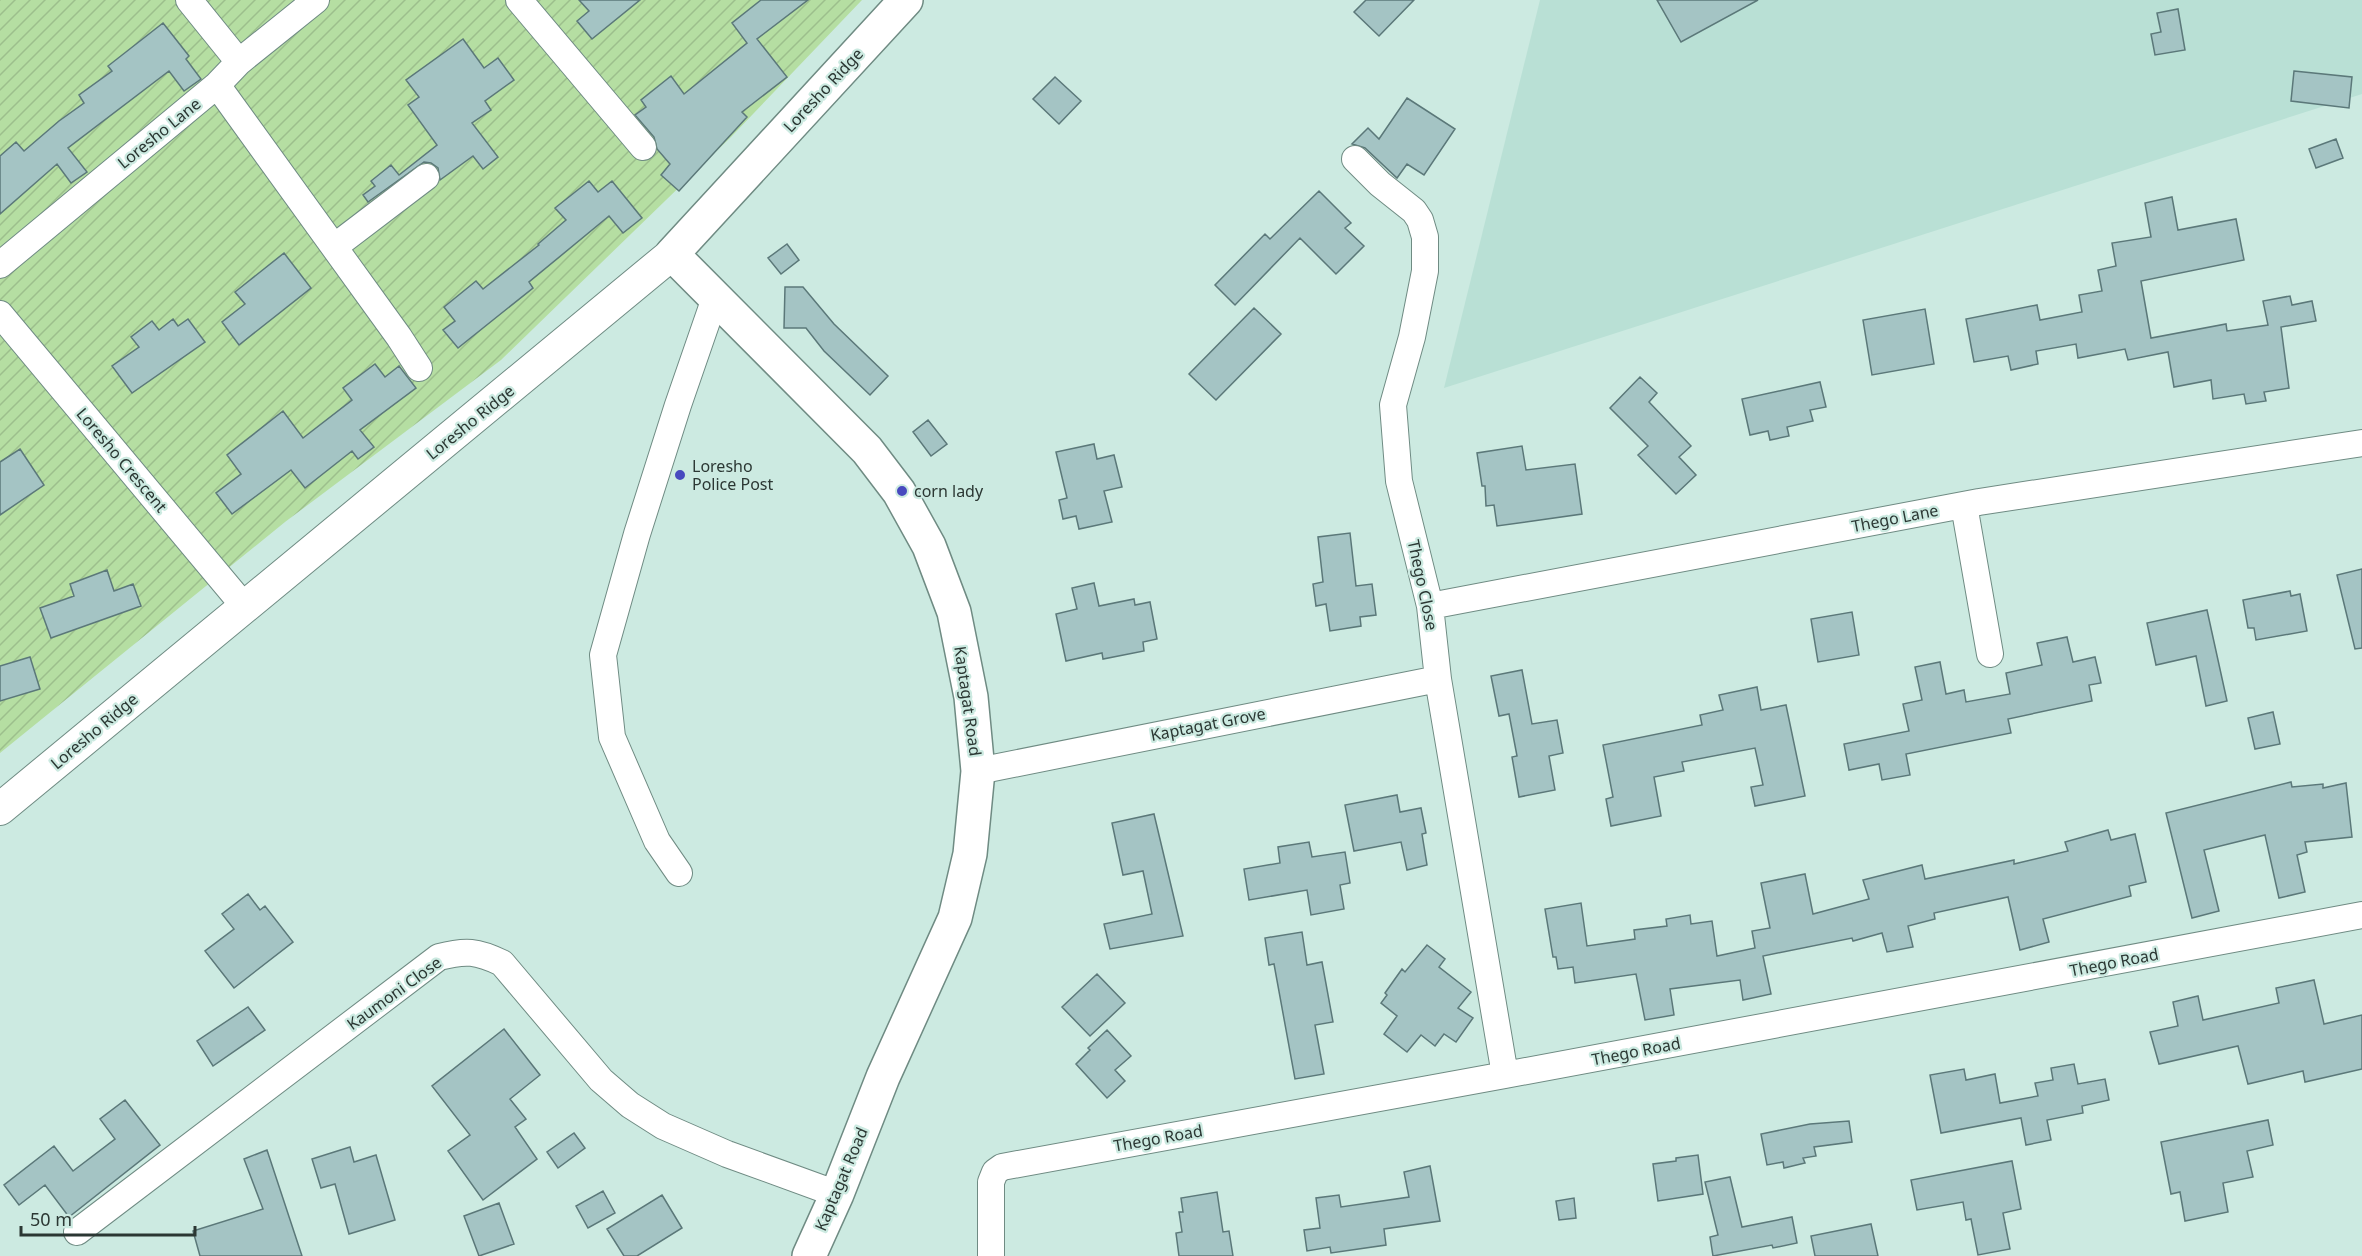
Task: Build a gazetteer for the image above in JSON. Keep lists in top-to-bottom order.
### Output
{
  "streets": {
    "main road": ["Loresho Ridge", "Kaptagat Road"],
    "street": [
      "Loresho Lane",
      "Loresho Crescent",
      "Thego Lane",
      "Thego Close",
      "Kaptagat Grove",
      "Thego Road",
      "Kaumoni Close"
    ]
  },
  "crossings": [
    ["Loresho Ridge", "Loresho Crescent"],
    ["Loresho Ridge", "Kaptagat Road"],
    ["Thego Lane", "Thego Close"],
    ["Thego Close", "Kaptagat Grove"],
    ["Thego Close", "Thego Road"],
    ["Kaptagat Road", "Kaptagat Grove"],
    ["Kaptagat Road", "Kaumoni Close"]
  ],
  "places": ["Loresho Police Post", "corn lady"],
  "scale_bar": "50 m"
}
